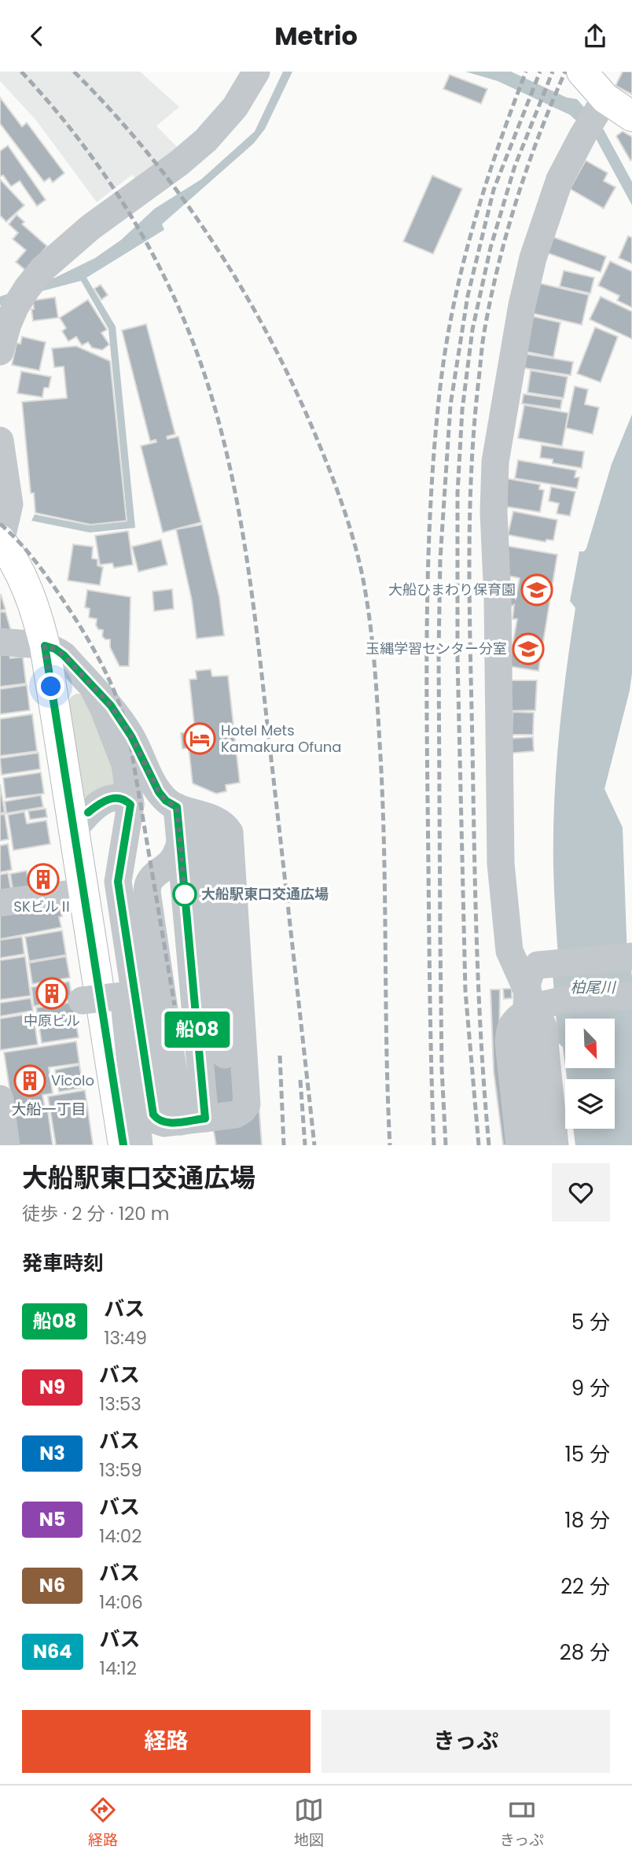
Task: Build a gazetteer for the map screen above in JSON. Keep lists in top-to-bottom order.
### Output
{
  "districts": ["大船一丁目"],
  "water": ["柏尾川"],
  "places": {
    "school or university": ["大船ひまわり保育園", "玉縄学習センター分室"],
    "hotel": ["Hotel Mets Kamakura Ofuna"],
    "building": ["SKビルⅡ", "中原ビル", "Vicolo"],
    "other": ["大船駅東口交通広場"]
  },
  "lines": ["bus line 船08"],
  "north": "bottom right",
  "page": {
    "header": "Metrio",
    "on_map": "船08",
    "heading": [
      ["大船駅東口交通広場", "徒歩 · 2 分 · 120 m"],
      "発車時刻"
    ],
    "list": [
      {
        "mark": "船08",
        "name": "バス",
        "note": "13:49",
        "value": "5 分"
      },
      {
        "mark": "N9",
        "name": "バス",
        "note": "13:53",
        "value": "9 分"
      },
      {
        "mark": "N3",
        "name": "バス",
        "note": "13:59",
        "value": "15 分"
      },
      {
        "mark": "N5",
        "name": "バス",
        "note": "14:02",
        "value": "18 分"
      },
      {
        "mark": "N6",
        "name": "バス",
        "note": "14:06",
        "value": "22 分"
      },
      {
        "mark": "N64",
        "name": "バス",
        "note": "14:12",
        "value": "28 分"
      }
    ],
    "buttons": ["経路", "きっぷ"],
    "tabs": ["経路", "地図", "きっぷ"]
  }
}
